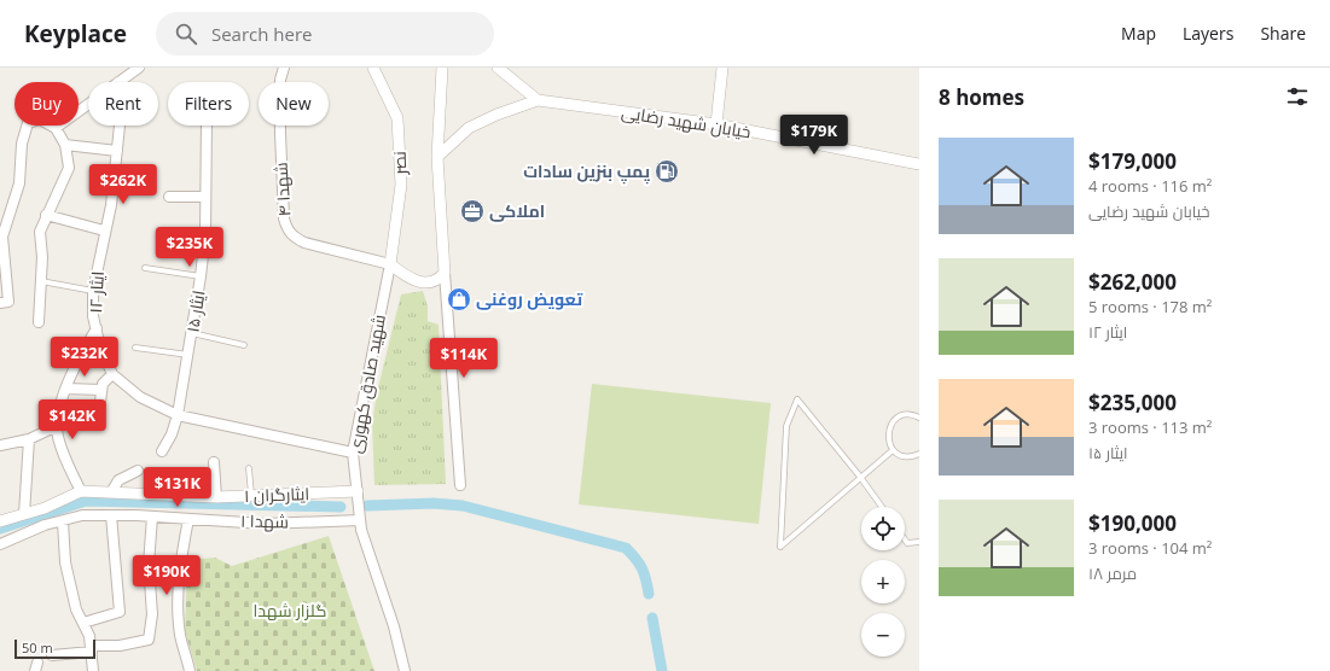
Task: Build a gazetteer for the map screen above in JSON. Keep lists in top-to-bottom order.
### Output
{
  "streets": {
    "street": [
      "خیابان شهید رضایی",
      "نصر",
      "شهدا ۴",
      "ایثار ۱۲",
      "ایثار ۱۵",
      "شهید صادق کهوری",
      "ایثارگران ۱",
      "شهدا ۱"
    ]
  },
  "crossings": [
    ["نصر", "شهدا ۴"],
    ["نصر", "شهید صادق کهوری"],
    ["شهدا ۴", "شهید صادق کهوری"],
    ["ایثار ۱۲", "ایثارگران ۱"],
    ["شهید صادق کهوری", "ایثارگران ۱"],
    ["شهید صادق کهوری", "شهدا ۱"]
  ],
  "parks": ["گلزار شهدا"],
  "places": {
    "fuel station": ["پمپ بنزین سادات"],
    "office": ["املاکی"],
    "shop": ["تعویض روغنی"]
  },
  "scale_bar": "50 m",
  "page": {
    "header": "Keyplace",
    "search": "Search here",
    "nav": ["Map", "Layers", "Share"],
    "heading": "8 homes",
    "chip": [
      "Buy",
      "Rent",
      "Filters",
      "New"
    ],
    "price": [
      "$179K",
      "$262K",
      "$235K",
      "$232K",
      "$114K",
      "$142K",
      "$131K",
      "$190K"
    ],
    "list": [
      {
        "name": "$179,000",
        "note": "4 rooms · 116 m² · خیابان شهید رضایی"
      },
      {
        "name": "$262,000",
        "note": "5 rooms · 178 m² · ایثار ۱۲"
      },
      {
        "name": "$235,000",
        "note": "3 rooms · 113 m² · ایثار ۱۵"
      },
      {
        "name": "$190,000",
        "note": "3 rooms · 104 m² · مرمر ۱۸"
      }
    ],
    "map_buttons": ["+", "−"],
    "scale": "50 m"
  }
}
